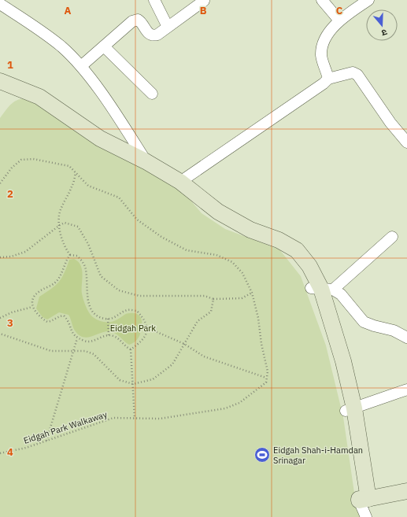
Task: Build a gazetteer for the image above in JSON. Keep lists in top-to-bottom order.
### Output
{
  "streets": {
    "path": ["Eidgah Park Walkaway"]
  },
  "parks": ["Eidgah Park"],
  "places": {
    "sports": ["Eidgah Shah-i-Hamdan Srinagar"]
  },
  "north": "bottom",
  "grid": {
    "columns": ["A", "B", "C"],
    "rows": [
      "1",
      "2",
      "3",
      "4"
    ]
  }
}
